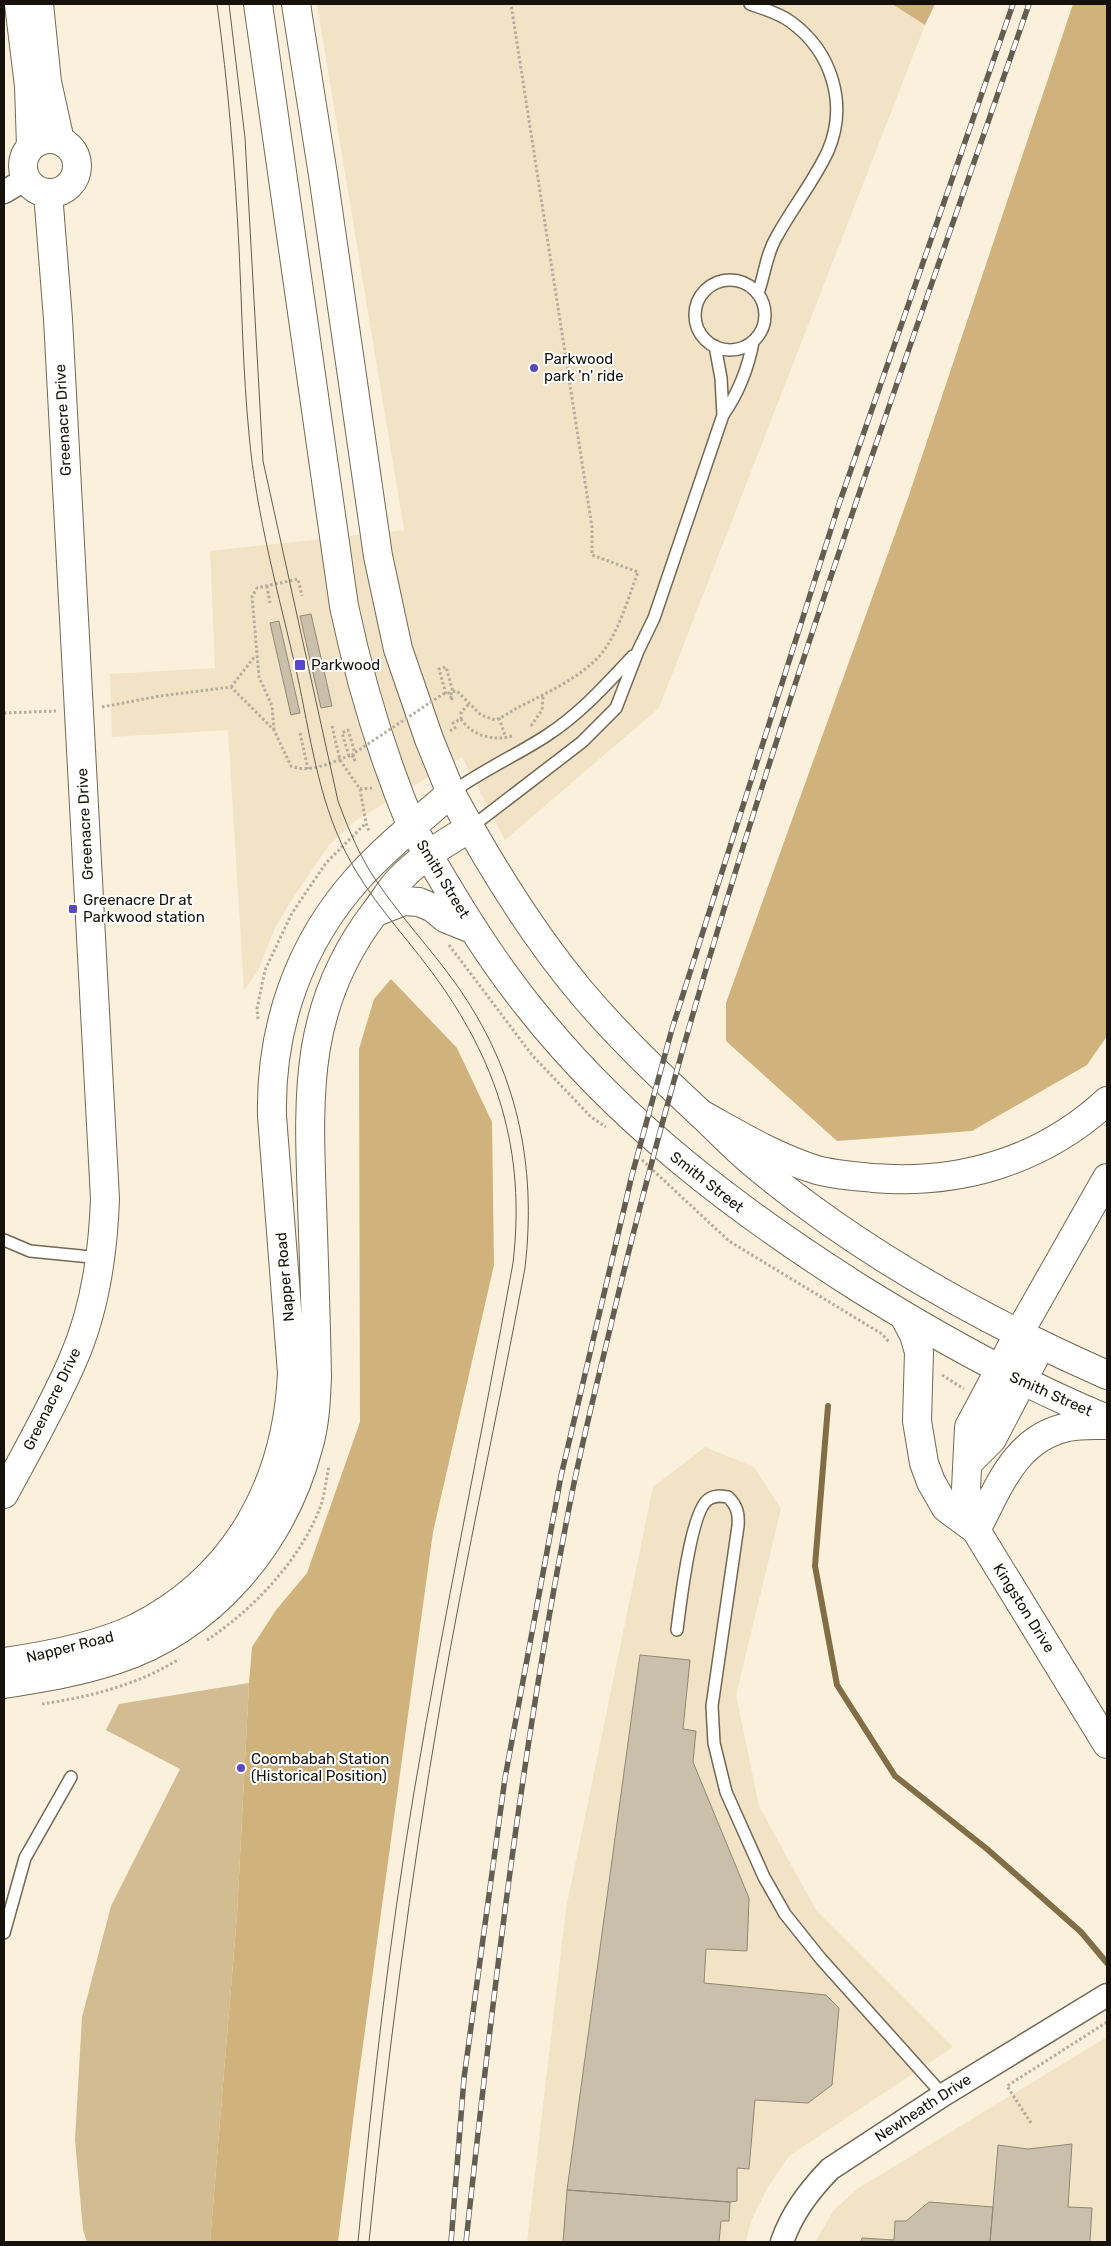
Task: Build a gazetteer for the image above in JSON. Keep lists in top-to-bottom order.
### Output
{
  "streets": {
    "main road": [
      "Greenacre Drive",
      "Smith Street",
      "Napper Road",
      "Kingston Drive"
    ],
    "street": ["Newheath Drive"]
  },
  "crossings": [
    ["Smith Street", "Napper Road"],
    ["Smith Street", "Kingston Drive"]
  ],
  "places": {
    "other": ["Parkwood park 'n' ride", "Coombabah Station (Historical Position)"],
    "transit": ["Parkwood", "Greenacre Dr at Parkwood station"]
  }
}
